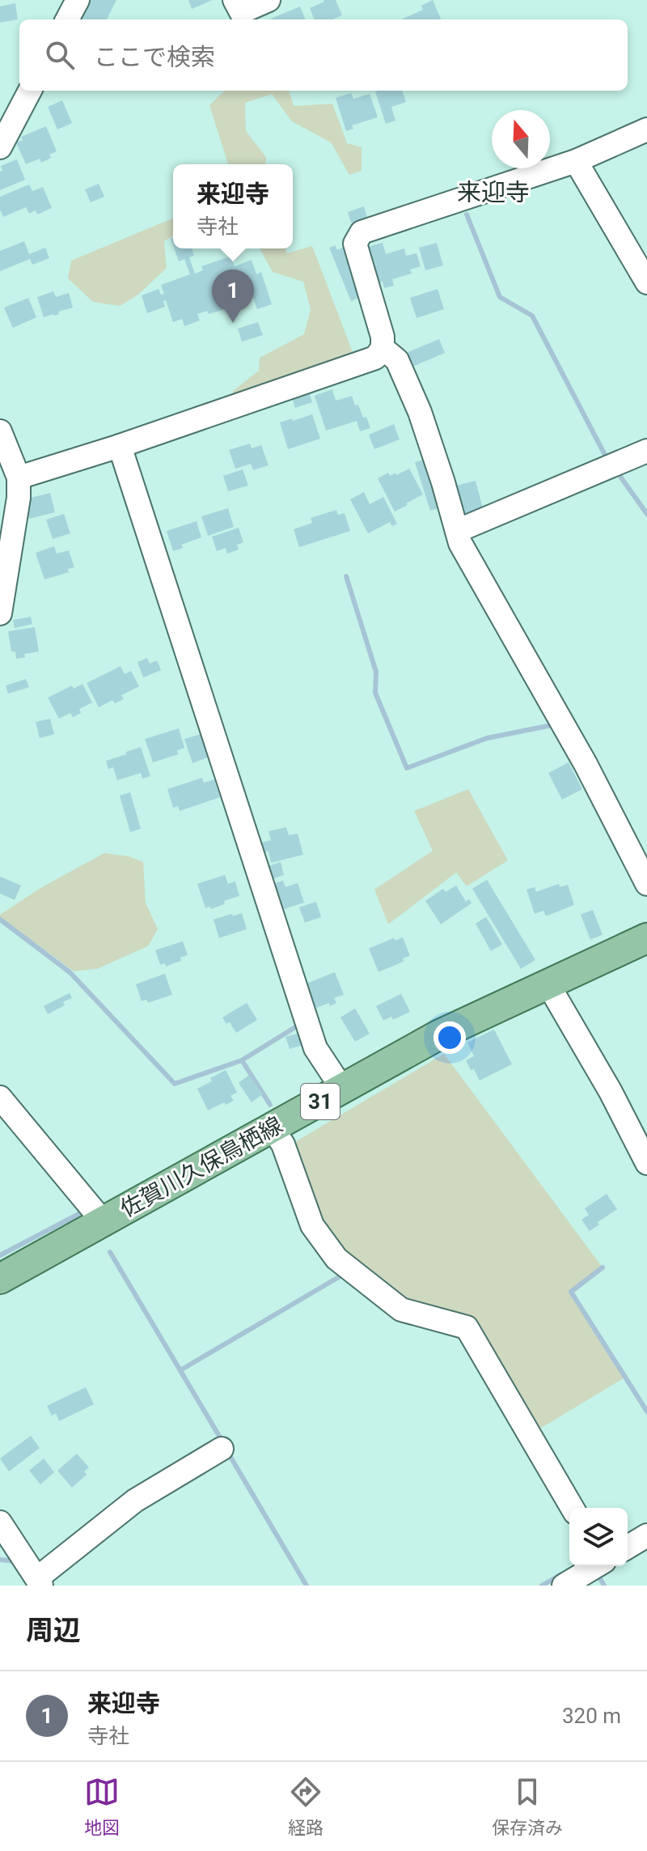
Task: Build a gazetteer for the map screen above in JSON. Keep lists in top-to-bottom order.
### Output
{
  "streets": {
    "main road": ["31", "佐賀川久保鳥栖線"]
  },
  "districts": ["来迎寺"],
  "north": "top",
  "page": {
    "search": "ここで検索",
    "popup": ["来迎寺", "寺社"],
    "pins": "1",
    "heading": "周辺",
    "list": [
      {
        "mark": "1",
        "name": "来迎寺",
        "note": "寺社",
        "value": "320 m"
      }
    ],
    "nav": ["地図", "経路", "保存済み"]
  }
}
